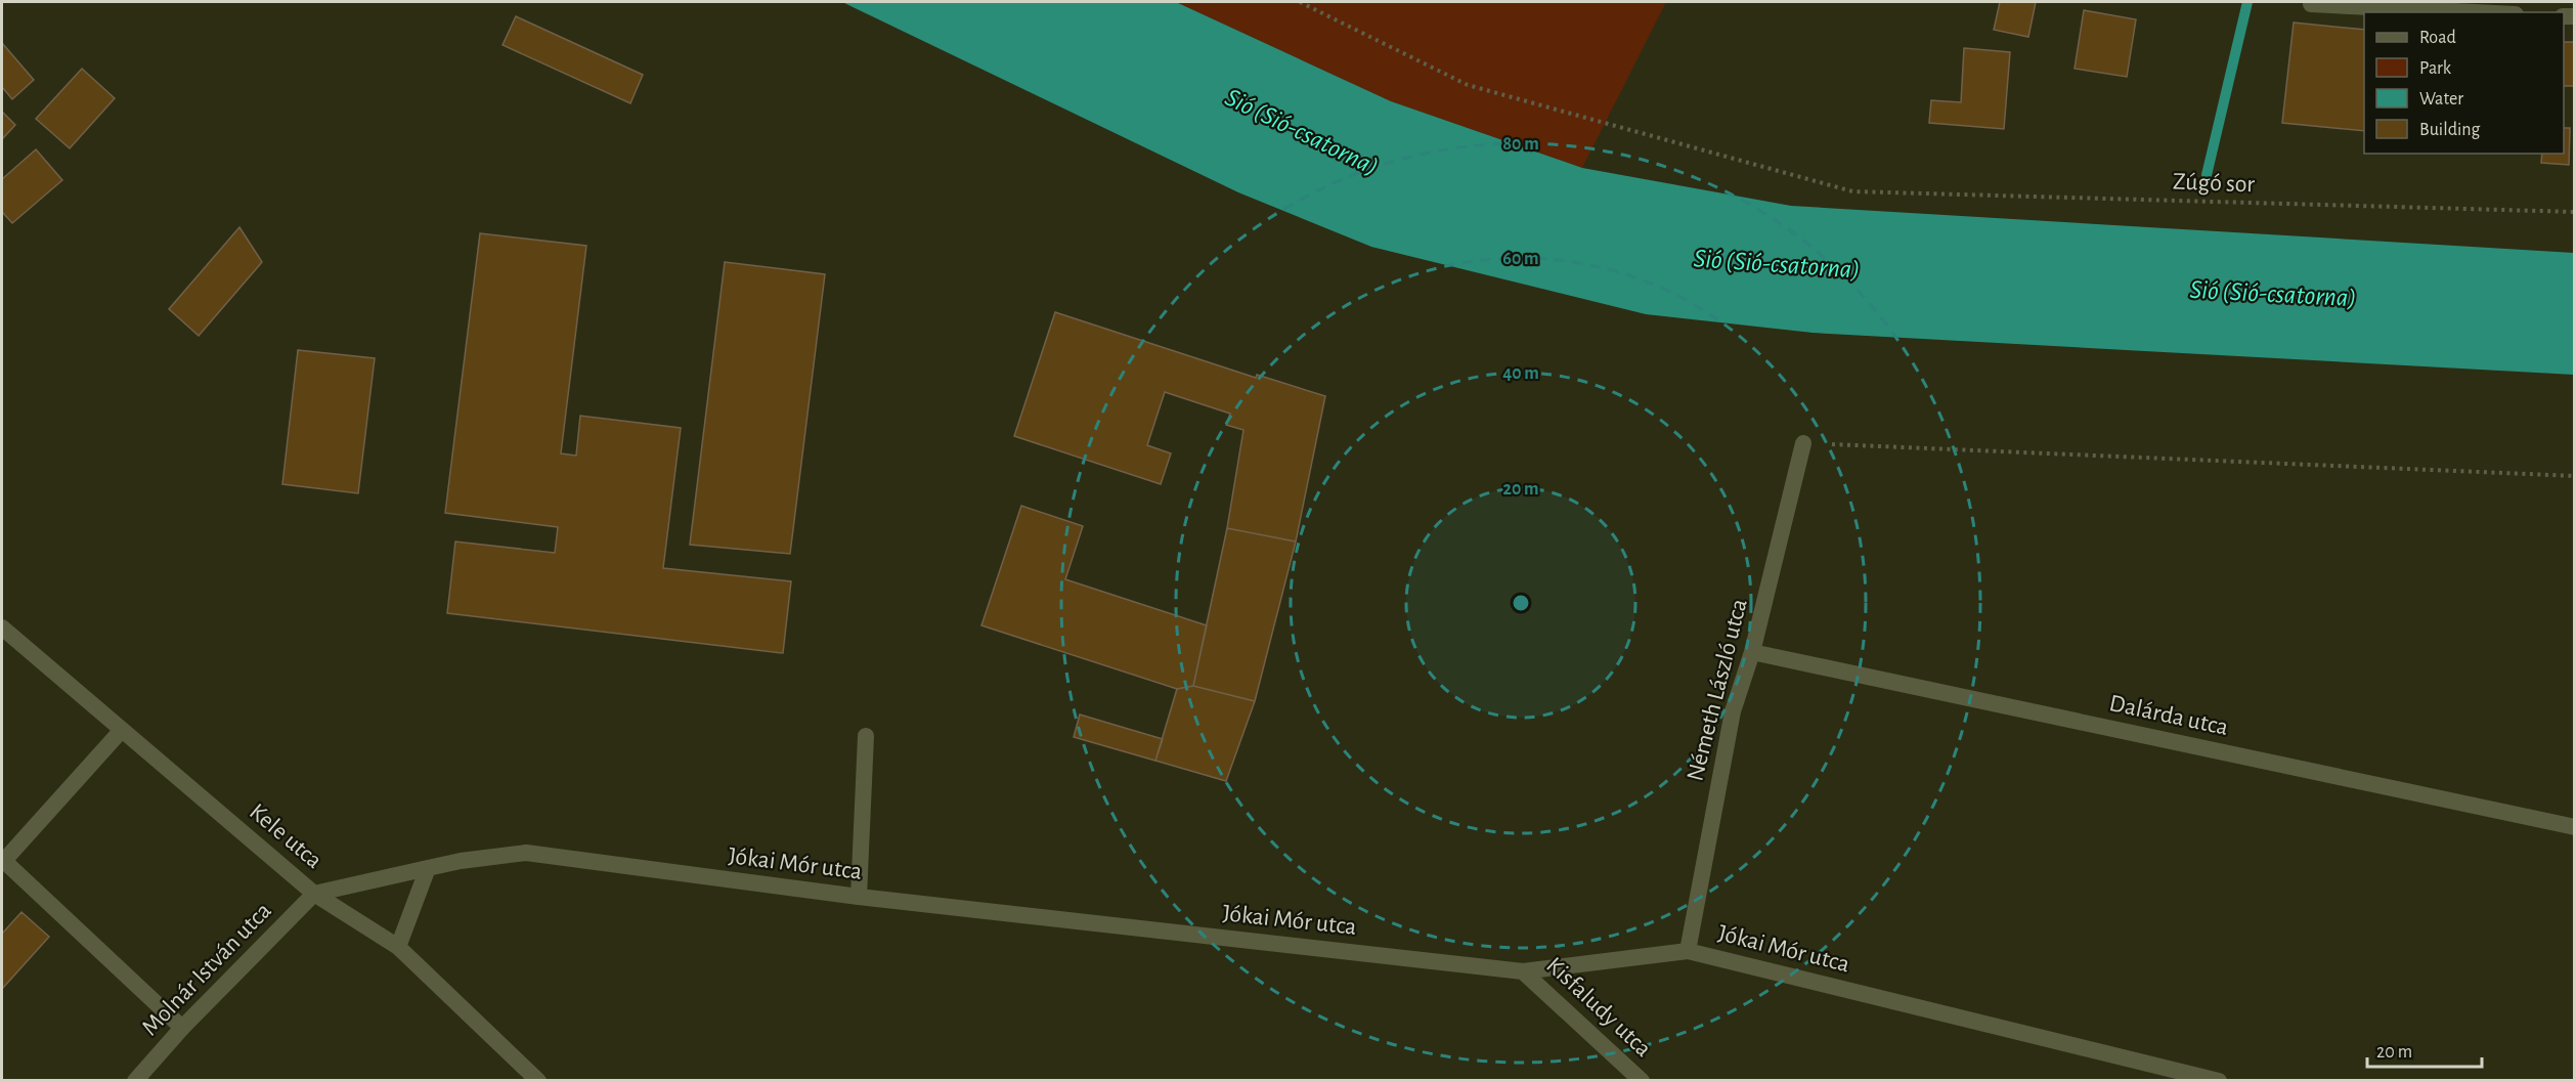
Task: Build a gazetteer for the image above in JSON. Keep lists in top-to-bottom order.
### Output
{
  "streets": {
    "street": [
      "Németh László utca",
      "Dalárda utca",
      "Kele utca",
      "Jókai Mór utca",
      "Molnár István utca",
      "Kisfaludy utca"
    ],
    "path": ["Zúgó sor"]
  },
  "crossings": [
    ["Németh László utca", "Dalárda utca"],
    ["Németh László utca", "Jókai Mór utca"],
    ["Kele utca", "Jókai Mór utca"],
    ["Kele utca", "Molnár István utca"],
    ["Jókai Mór utca", "Molnár István utca"],
    ["Jókai Mór utca", "Kisfaludy utca"]
  ],
  "water": ["Sió (Sió-csatorna)"],
  "legend": [
    "Road",
    "Park",
    "Water",
    "Building"
  ],
  "scale_bar": "20 m",
  "rings": [
    "80 m",
    "60 m",
    "40 m",
    "20 m"
  ]
}
